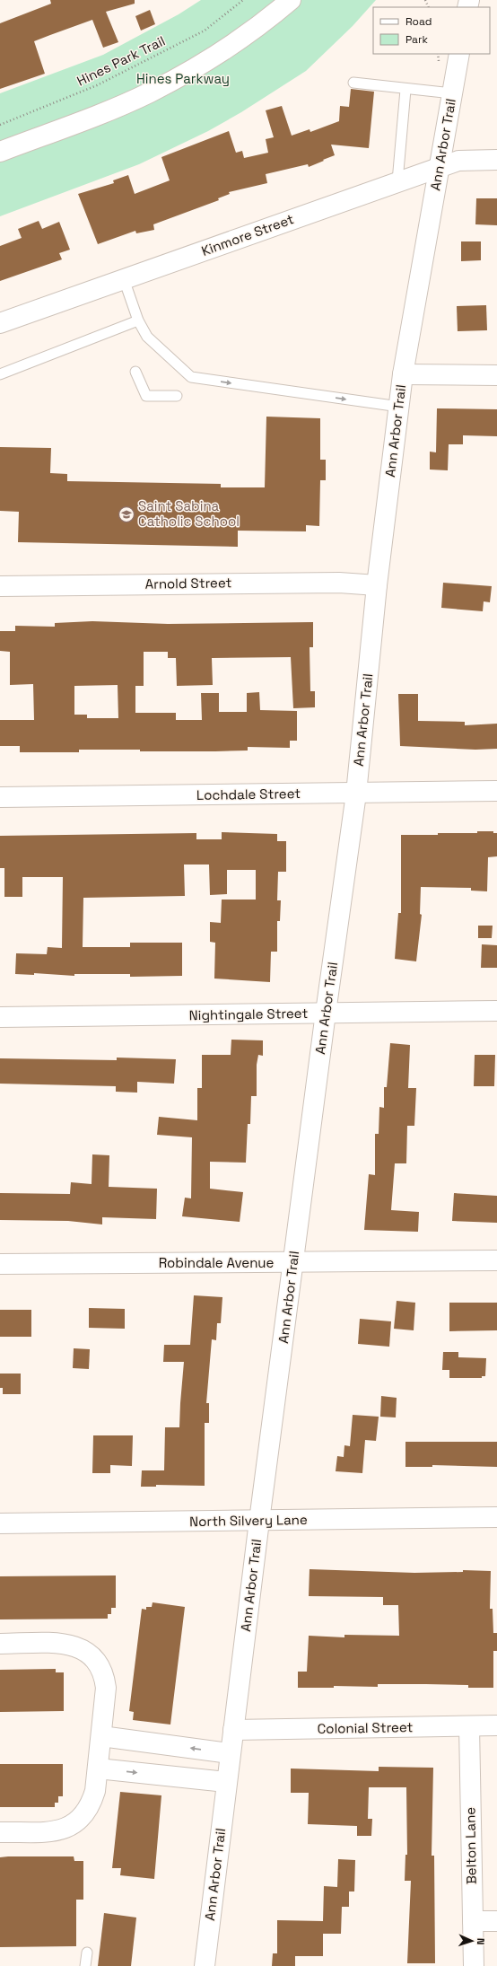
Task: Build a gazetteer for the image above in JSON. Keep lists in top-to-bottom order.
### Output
{
  "streets": {
    "street": [
      "Ann Arbor Trail",
      "Kinmore Street",
      "Arnold Street",
      "Lochdale Street",
      "Nightingale Street",
      "Robindale Avenue",
      "North Silvery Lane",
      "Colonial Street",
      "Belton Lane"
    ],
    "path": ["Hines Park Trail"]
  },
  "crossings": [
    ["Ann Arbor Trail", "Kinmore Street"],
    ["Ann Arbor Trail", "Arnold Street"],
    ["Ann Arbor Trail", "Lochdale Street"],
    ["Ann Arbor Trail", "Nightingale Street"],
    ["Ann Arbor Trail", "Robindale Avenue"],
    ["Ann Arbor Trail", "North Silvery Lane"],
    ["Ann Arbor Trail", "Colonial Street"],
    ["Colonial Street", "Belton Lane"]
  ],
  "parks": ["Hines Parkway"],
  "places": {
    "school or university": ["Saint Sabina Catholic School"]
  },
  "legend": ["Road", "Park"],
  "north": "right"
}
